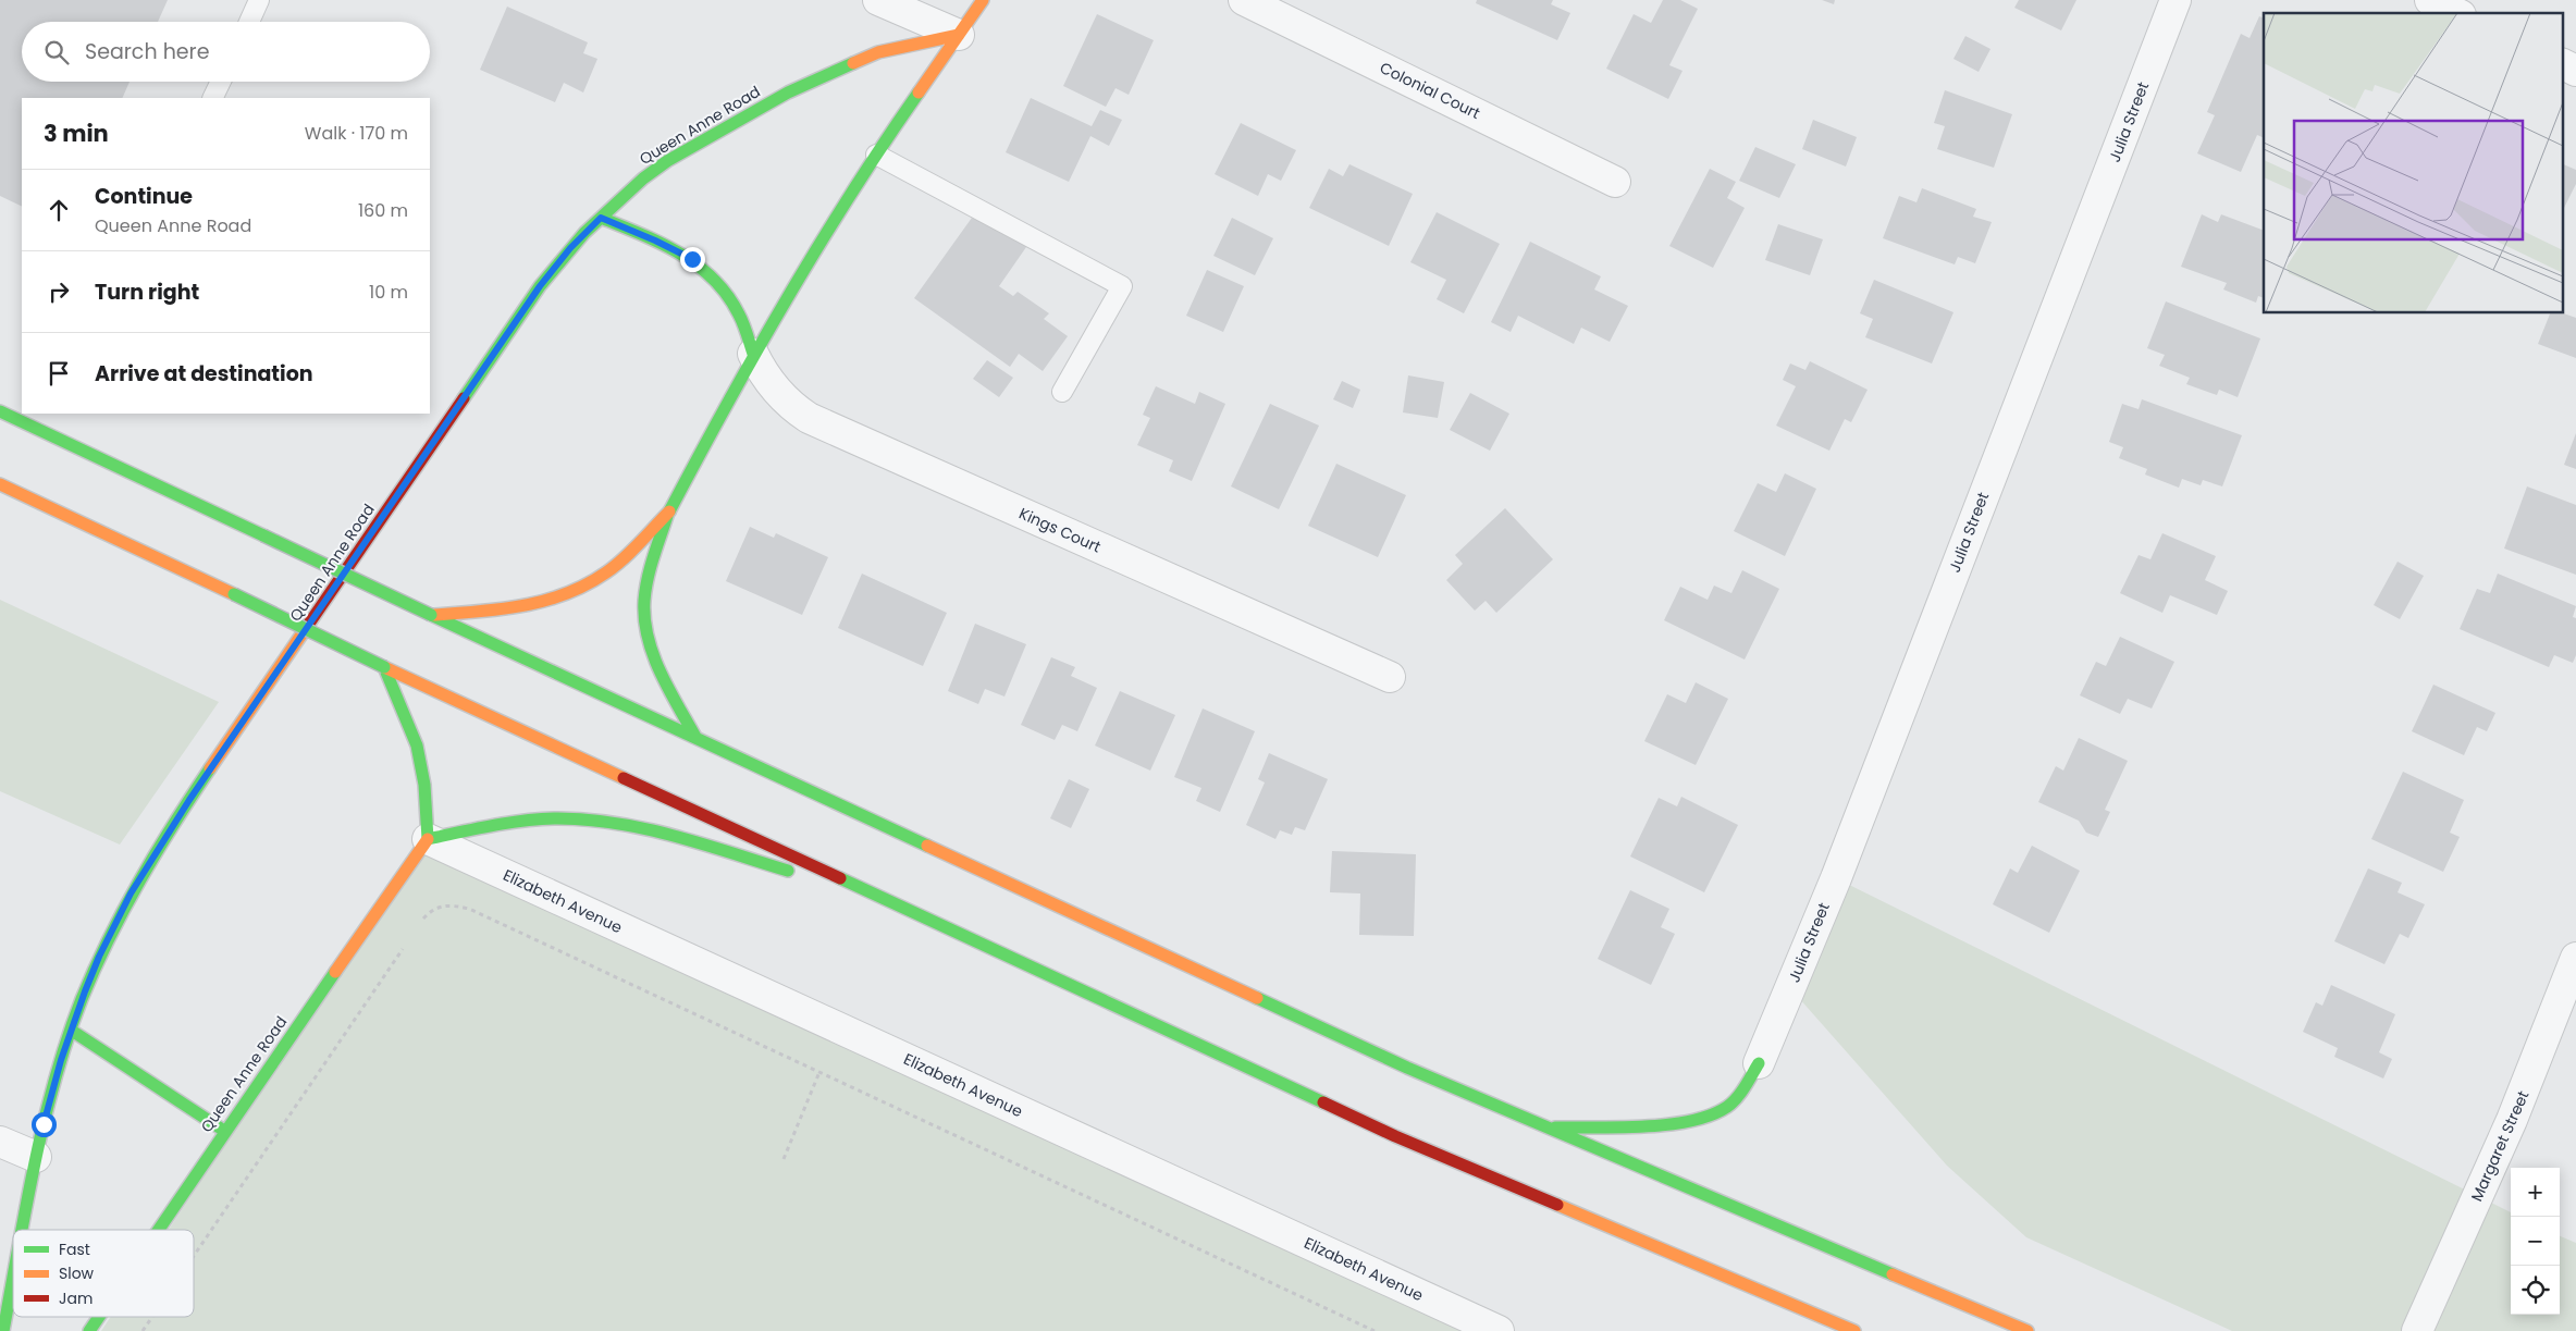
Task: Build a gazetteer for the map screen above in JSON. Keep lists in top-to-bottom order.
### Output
{
  "streets": {
    "main road": ["Queen Anne Road"],
    "street": [
      "Colonial Court",
      "Julia Street",
      "Kings Court",
      "Elizabeth Avenue",
      "Margaret Street"
    ]
  },
  "crossings": [
    ["Queen Anne Road", "Elizabeth Avenue"]
  ],
  "legend": ["Fast", "Slow", "Jam"],
  "page": {
    "search": "Search here",
    "heading": ["3 min", "Walk · 170 m"],
    "list": [
      ["Continue", "Queen Anne Road", "160 m"],
      ["Turn right", "10 m"],
      "Arrive at destination"
    ],
    "map_buttons": ["+", "−"]
  }
}
